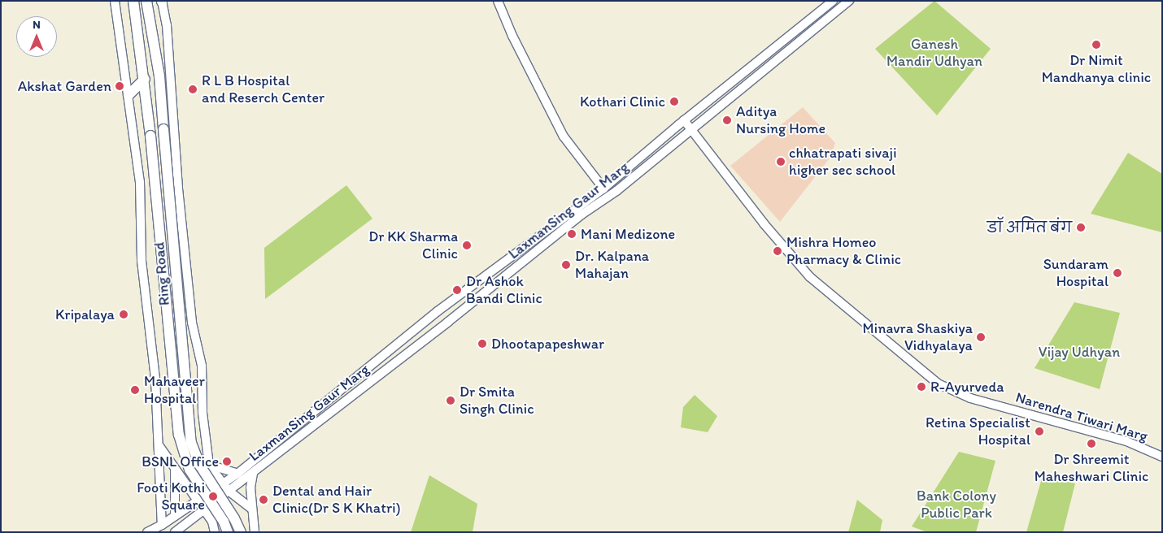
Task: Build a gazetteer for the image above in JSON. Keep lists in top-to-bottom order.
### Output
{
  "streets": {
    "highway": ["Ring Road"],
    "street": ["LaxmanSing Gaur Marg", "Narendra Tiwari Marg"]
  },
  "crossings": [
    ["LaxmanSing Gaur Marg", "Narendra Tiwari Marg"]
  ],
  "parks": ["Ganesh Mandir Udhyan", "Vijay Udhyan", "Bank Colony Public Park"],
  "places": [
    "Dr Nimit Mandhanya clinic",
    "Akshat Garden",
    "R L B Hospital and Reserch Center",
    "Kothari Clinic",
    "Aditya Nursing Home",
    "chhatrapati sivaji higher sec school",
    "डॉ अमित बंग",
    "Mani Medizone",
    "Dr KK Sharma Clinic",
    "Mishra Homeo Pharmacy & Clinic",
    "Dr. Kalpana Mahajan",
    "Sundaram Hospital",
    "Dr Ashok Bandi Clinic",
    "Kripalaya",
    "Minavra Shaskiya Vidhyalaya",
    "Dhootapapeshwar",
    "R-Ayurveda",
    "Mahaveer Hospital",
    "Dr Smita Singh Clinic",
    "Retina Specialist Hospital",
    "Dr Shreemit Maheshwari Clinic",
    "BSNL Office",
    "Footi Kothi Square",
    "Dental and Hair Clinic(Dr S K Khatri)"
  ],
  "north": "top"
}
